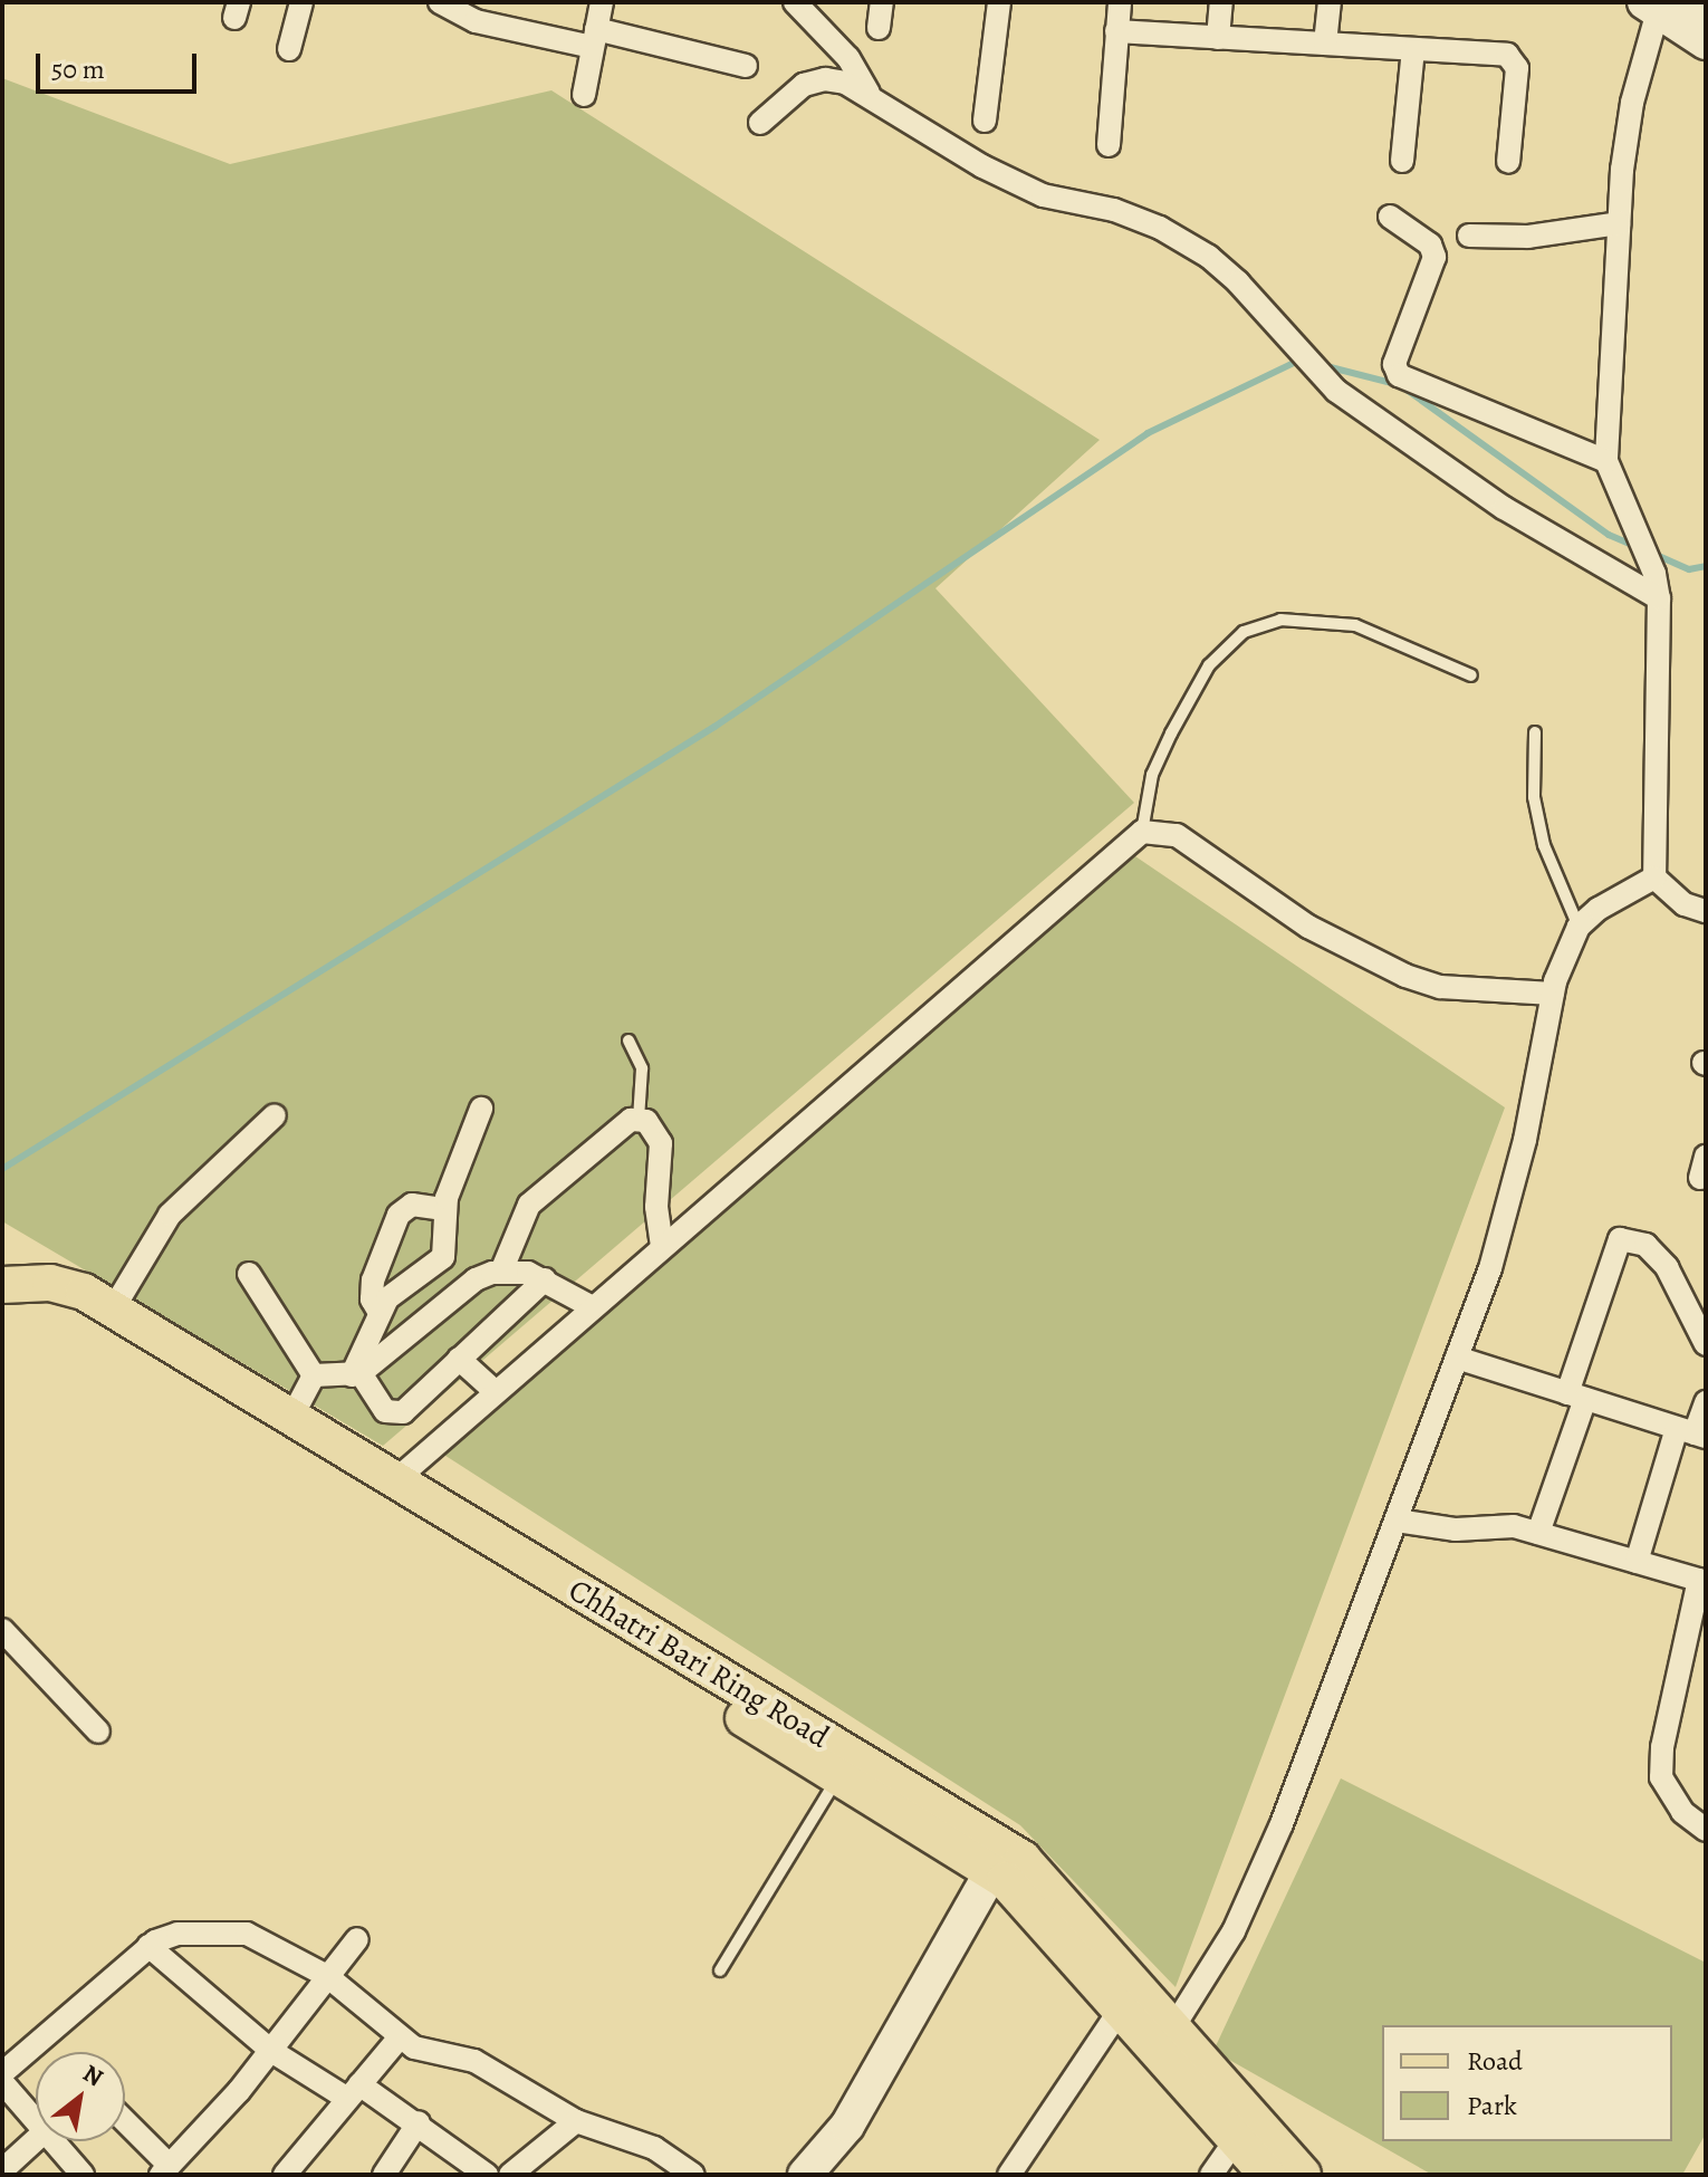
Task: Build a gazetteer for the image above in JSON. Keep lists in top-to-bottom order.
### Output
{
  "streets": {
    "main road": ["Chhatri Bari Ring Road"]
  },
  "legend": ["Road", "Park"],
  "scale_bar": "50 m",
  "north": "top right"
}
